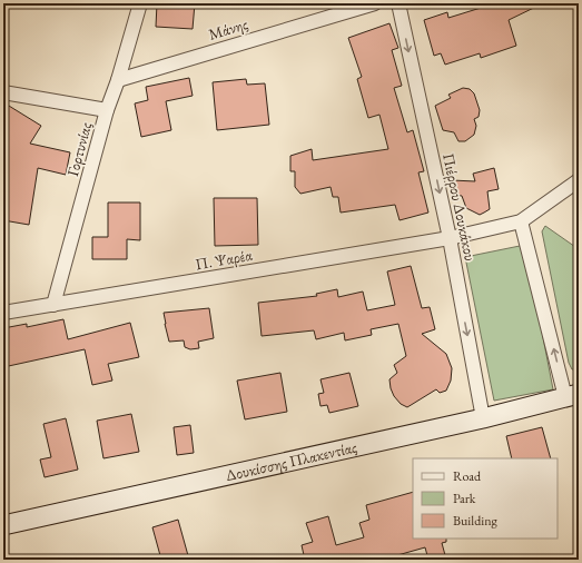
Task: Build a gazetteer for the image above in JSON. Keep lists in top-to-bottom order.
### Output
{
  "streets": {
    "main road": ["Δουκίσσης Πλακεντίας"],
    "street": [
      "Μάνης",
      "Γορτυνίας",
      "Πιέρρου Δουκάκου",
      "Π. Ψαρέα"
    ]
  },
  "crossings": [
    ["Μάνης", "Γορτυνίας"],
    ["Γορτυνίας", "Π. Ψαρέα"],
    ["Πιέρρου Δουκάκου", "Π. Ψαρέα"],
    ["Πιέρρου Δουκάκου", "Δουκίσσης Πλακεντίας"]
  ],
  "legend": ["Road", "Park", "Building"]
}
